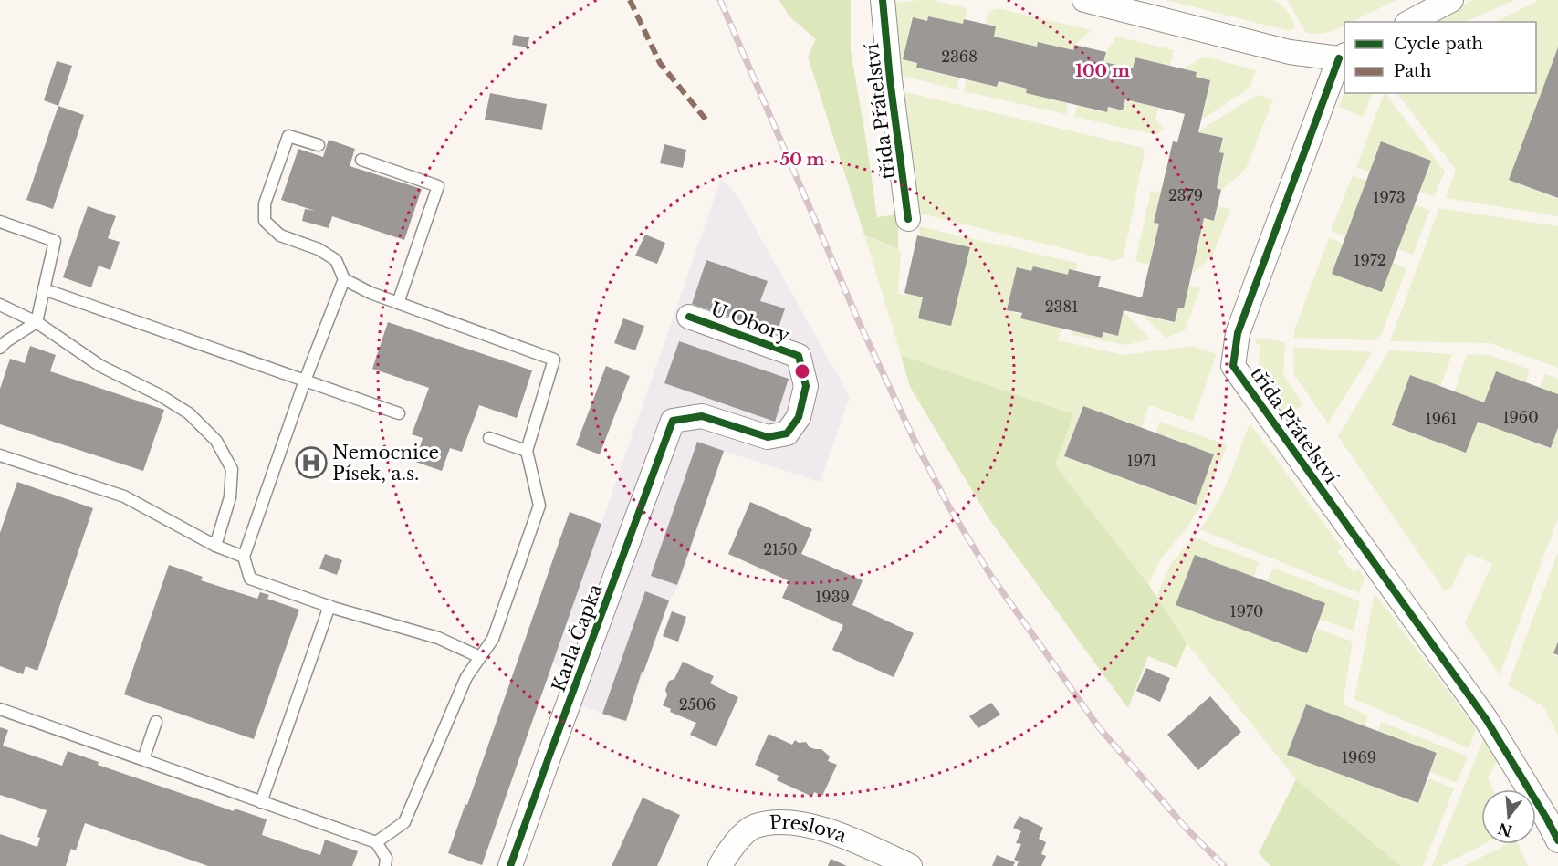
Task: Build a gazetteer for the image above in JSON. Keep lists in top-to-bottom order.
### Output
{
  "streets": {
    "street": [
      "třída Přátelství",
      "U Obory",
      "Karla Čapka",
      "Preslova"
    ]
  },
  "crossings": [
    ["U Obory", "Karla Čapka"]
  ],
  "places": {
    "hospital": ["Nemocnice Písek, a.s."]
  },
  "house_numbers": [
    "2368",
    "2379",
    "1973",
    "1972",
    "2381",
    "1960",
    "1961",
    "1971",
    "2150",
    "1939",
    "1970",
    "2506",
    "1969"
  ],
  "legend": ["Cycle path", "Path"],
  "north": "bottom",
  "rings": ["100 m", "50 m"]
}
